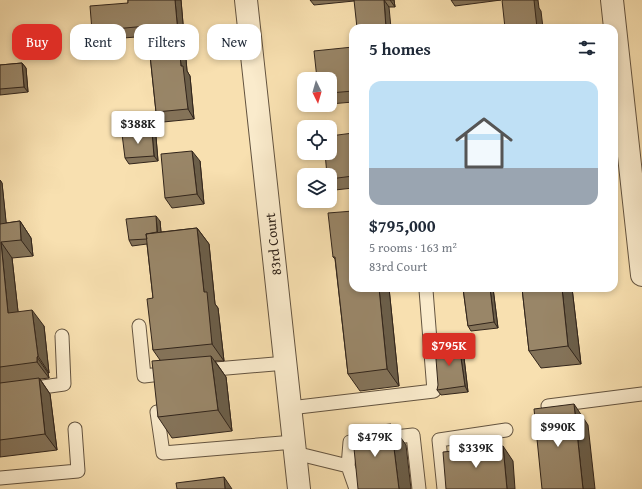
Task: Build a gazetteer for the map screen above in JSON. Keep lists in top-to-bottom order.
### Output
{
  "streets": {
    "street": ["83rd Court"]
  },
  "north": "bottom",
  "page": {
    "chip": [
      "Buy",
      "Rent",
      "Filters",
      "New"
    ],
    "heading": "5 homes",
    "list": [
      {
        "name": "$795,000",
        "note": "5 rooms · 163 m² · 83rd Court"
      }
    ],
    "price": [
      "$388K",
      "$795K",
      "$990K",
      "$479K",
      "$339K"
    ]
  }
}
